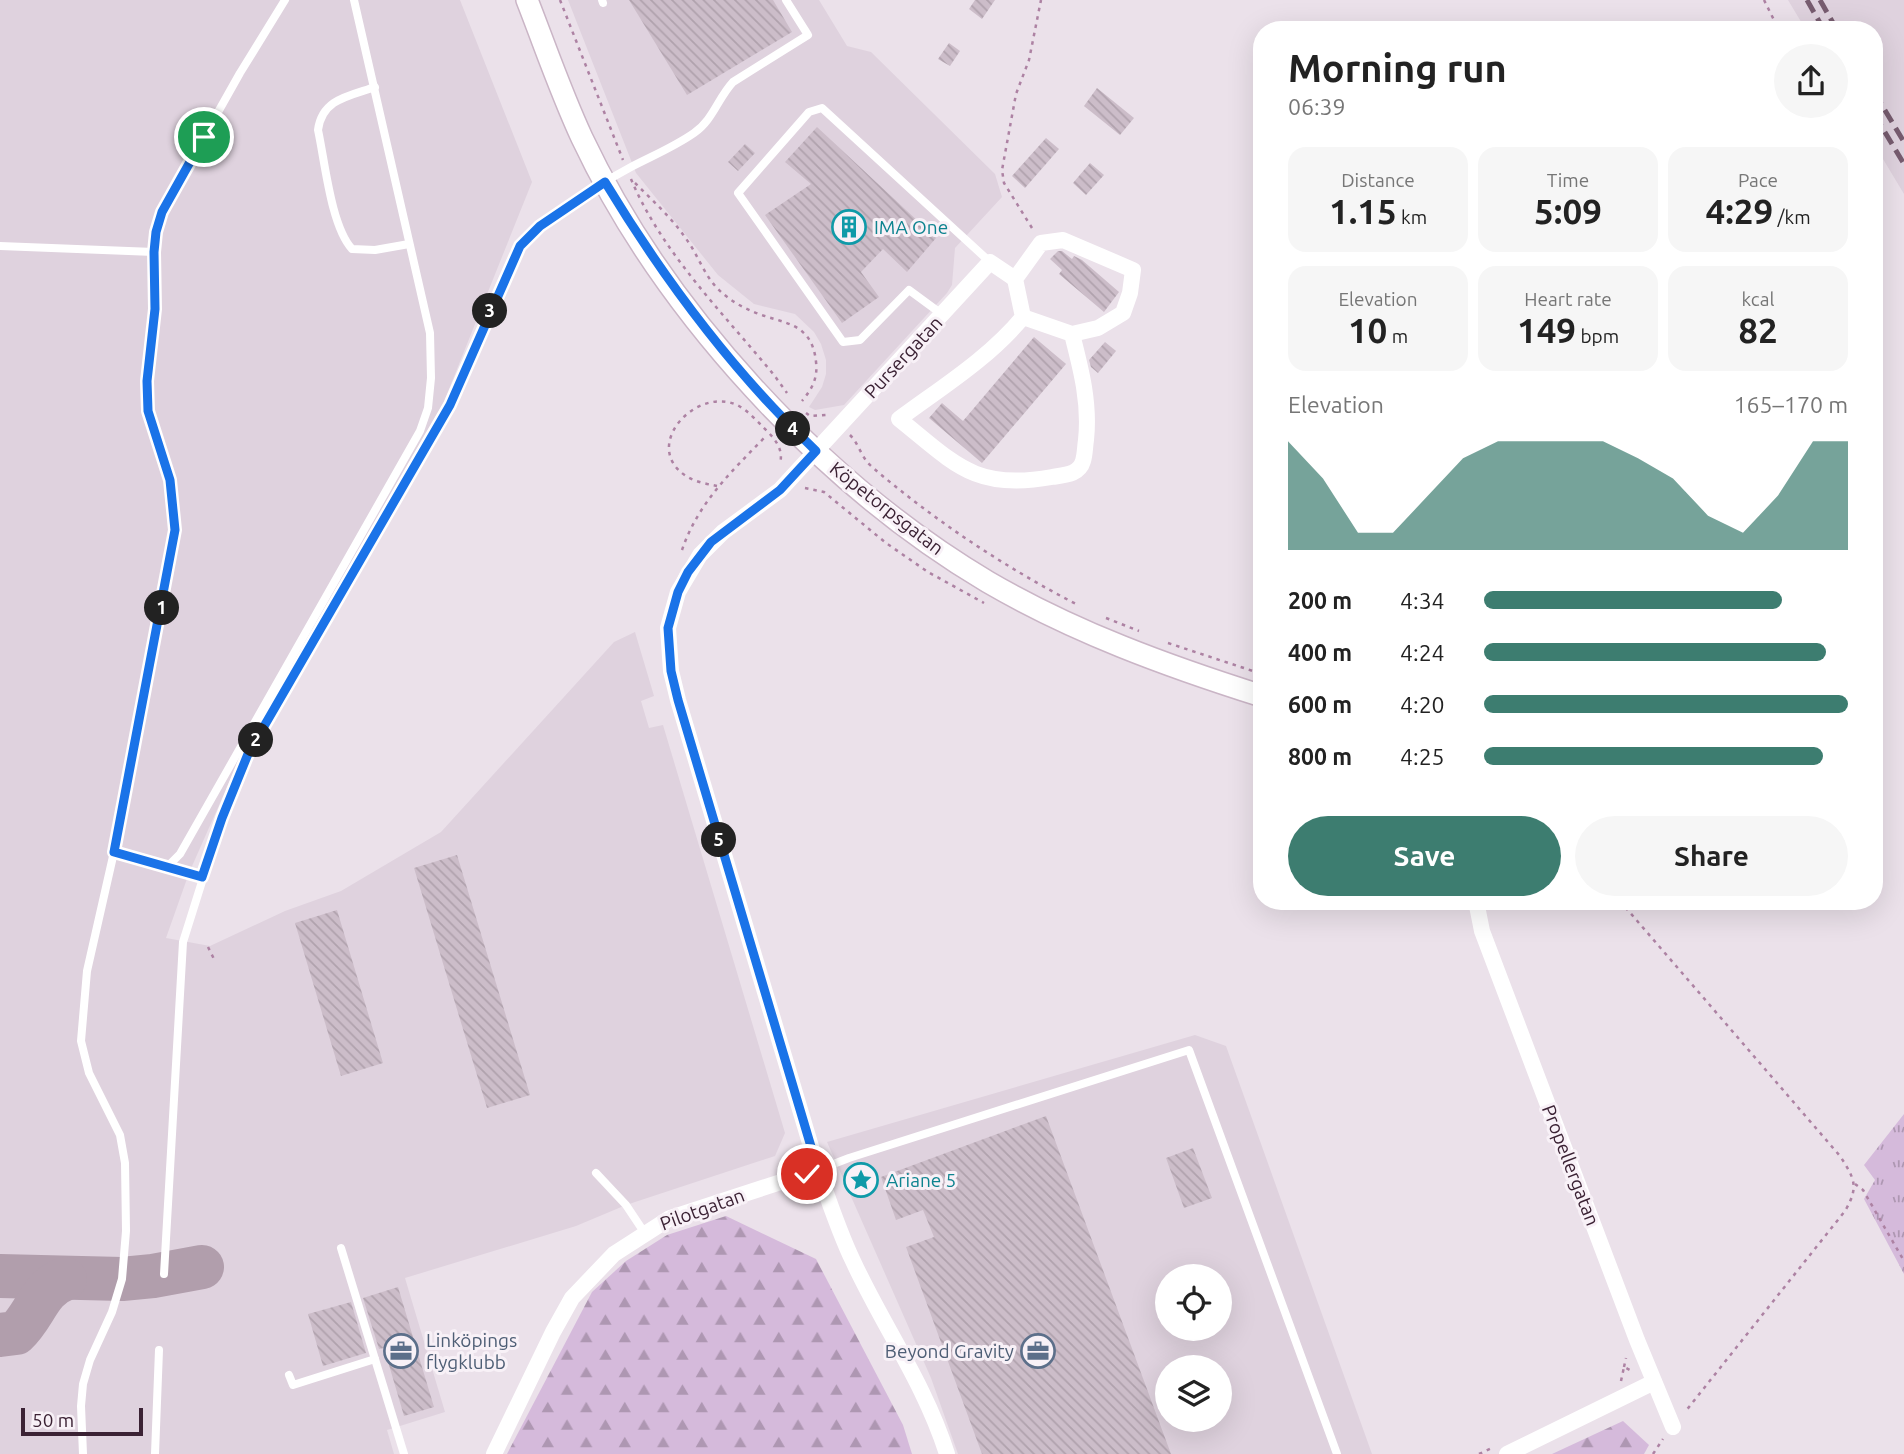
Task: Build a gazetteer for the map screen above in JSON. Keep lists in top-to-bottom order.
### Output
{
  "streets": {
    "street": [
      "Pursergatan",
      "Köpetorpsgatan",
      "Propellergatan",
      "Pilotgatan"
    ]
  },
  "crossings": [
    ["Pursergatan", "Köpetorpsgatan"]
  ],
  "places": {
    "building": ["IMA One"],
    "place": ["Ariane 5"],
    "office": ["Linköpings flygklubb", "Beyond Gravity"]
  },
  "scale_bar": "50 m",
  "page": {
    "heading": ["Morning run", "06:39"],
    "stats": [
      ["Distance", "1.15 km"],
      ["Time", "5:09"],
      ["Pace", "4:29 /km"],
      ["Elevation", "10 m"],
      ["Heart rate", "149 bpm"],
      ["kcal", "82"]
    ],
    "pins": [
      "3",
      "4",
      "1",
      "2",
      "5"
    ],
    "chart": ["Elevation", "165–170 m"],
    "list": [
      {
        "name": "200 m",
        "note": "4:34"
      },
      {
        "name": "400 m",
        "note": "4:24"
      },
      {
        "name": "600 m",
        "note": "4:20"
      },
      {
        "name": "800 m",
        "note": "4:25"
      }
    ],
    "buttons": ["Save", "Share"],
    "scale": "50 m"
  }
}
